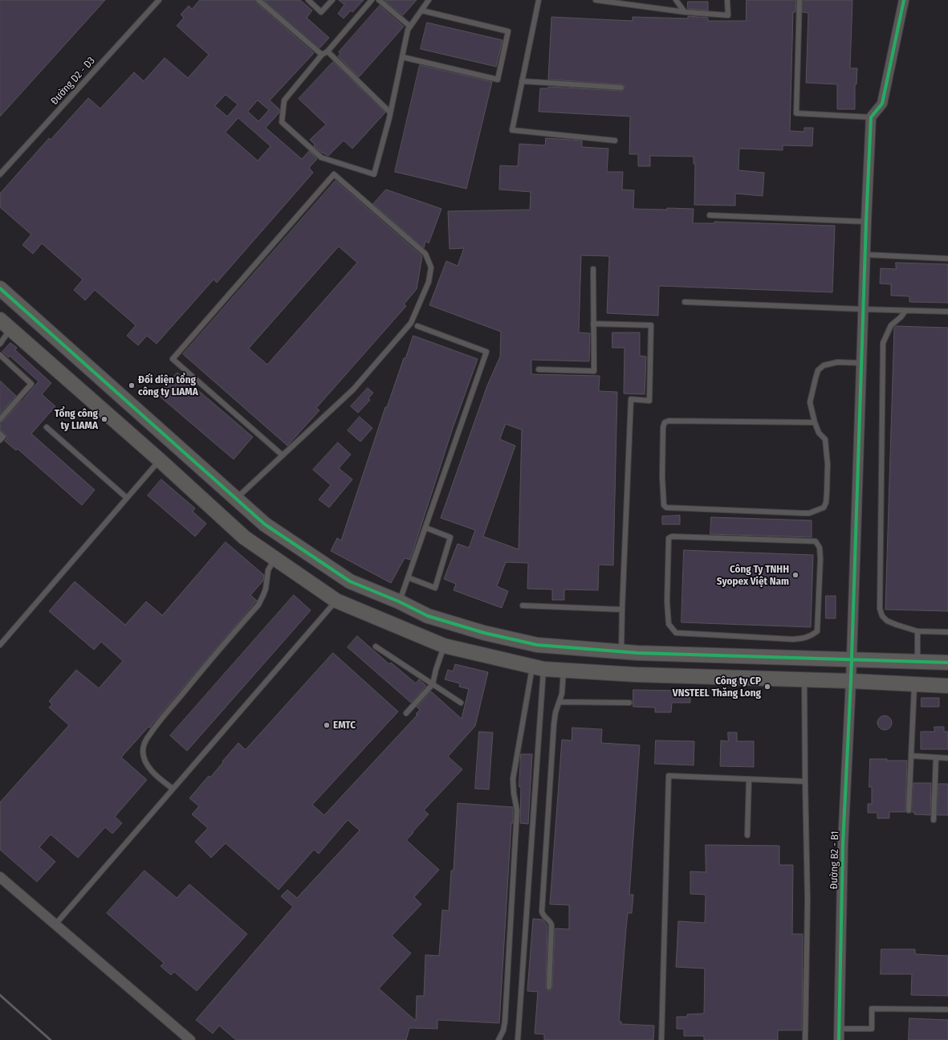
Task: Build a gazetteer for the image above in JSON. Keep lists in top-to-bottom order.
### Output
{
  "streets": {
    "street": ["Đường B2 - B1"],
    "lane": ["Đường D2 - D3"]
  },
  "places": [
    "Đối diện tổng công ty LIAMA",
    "Tổng công ty LIAMA",
    "Công Ty TNHH Syopex Việt Nam",
    "Công ty CP VNSTEEL Thăng Long",
    "EMTC"
  ]
}
